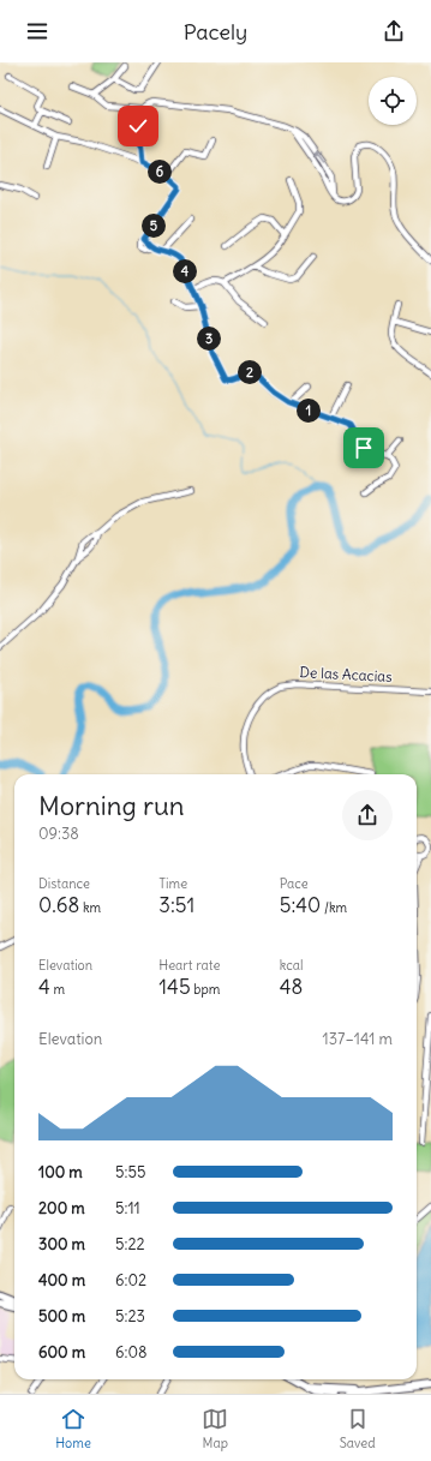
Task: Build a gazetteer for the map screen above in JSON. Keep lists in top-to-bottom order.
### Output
{
  "streets": {
    "street": ["De las Acacias"]
  },
  "page": {
    "header": "Pacely",
    "pins": [
      "6",
      "5",
      "4",
      "3",
      "2",
      "1"
    ],
    "heading": ["Morning run", "09:38"],
    "stats": [
      ["Distance", "0.68 km"],
      ["Time", "3:51"],
      ["Pace", "5:40 /km"],
      ["Elevation", "4 m"],
      ["Heart rate", "145 bpm"],
      ["kcal", "48"]
    ],
    "chart": ["Elevation", "137–141 m"],
    "list": [
      {
        "name": "100 m",
        "note": "5:55"
      },
      {
        "name": "200 m",
        "note": "5:11"
      },
      {
        "name": "300 m",
        "note": "5:22"
      },
      {
        "name": "400 m",
        "note": "6:02"
      },
      {
        "name": "500 m",
        "note": "5:23"
      },
      {
        "name": "600 m",
        "note": "6:08"
      }
    ],
    "tabs": ["Home", "Map", "Saved"]
  }
}
